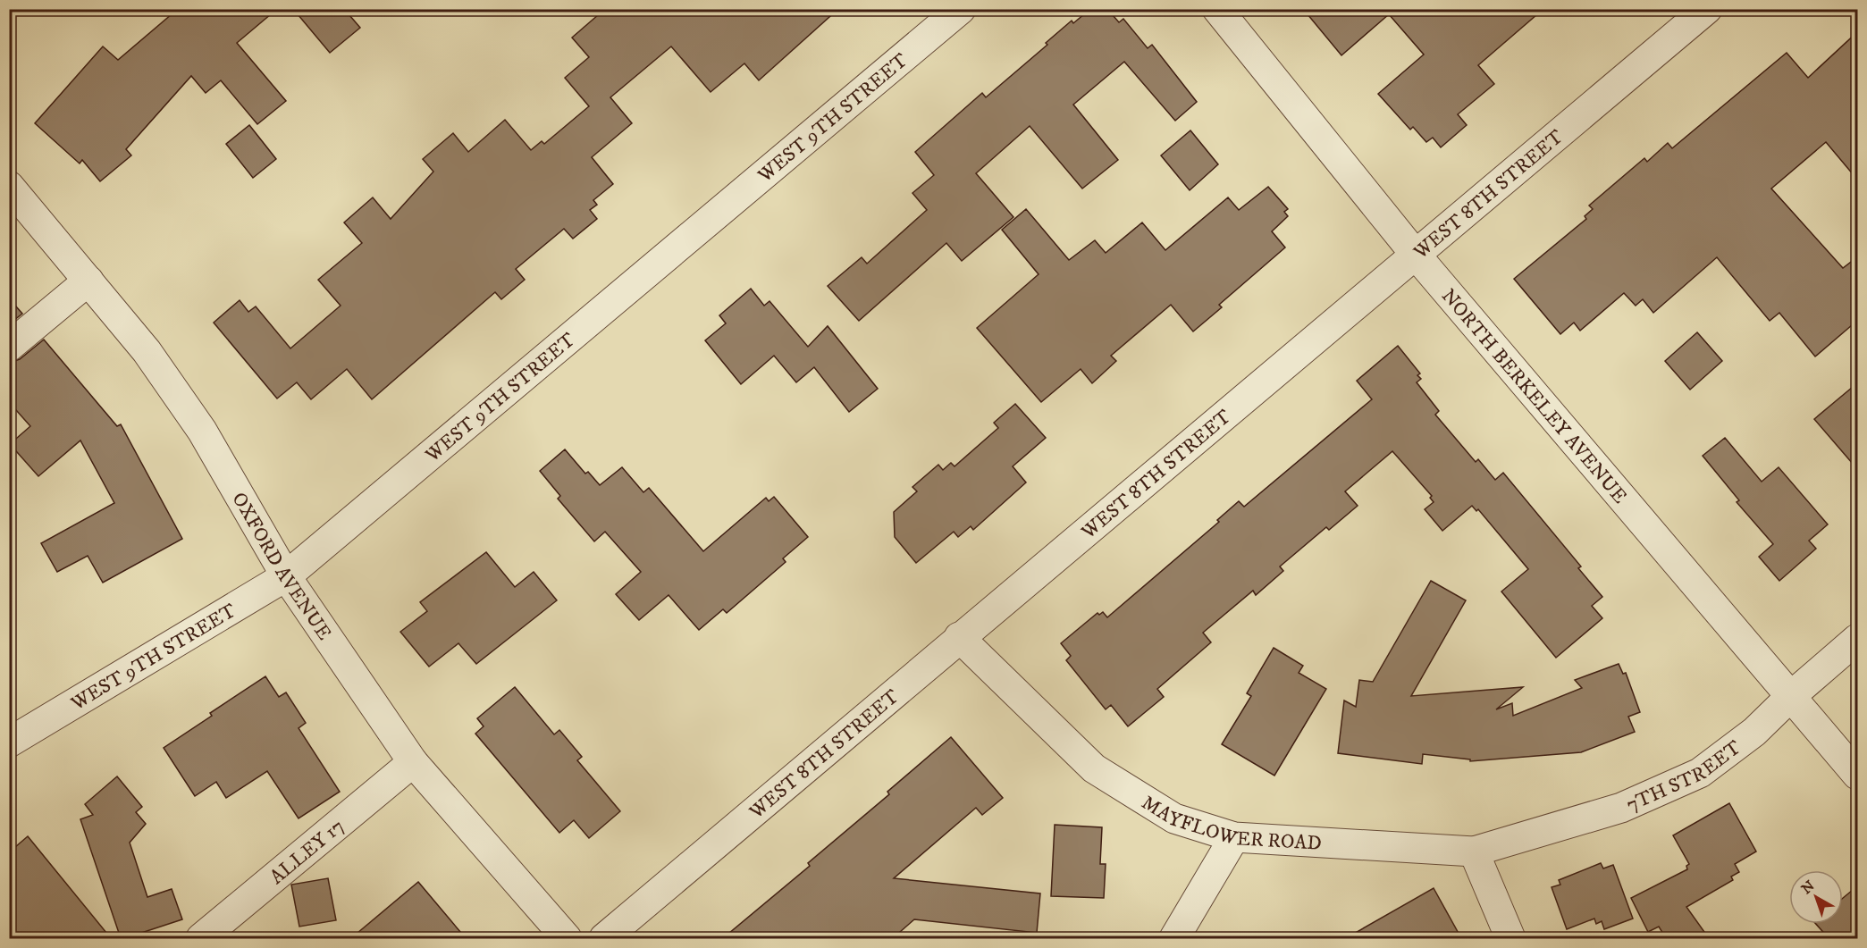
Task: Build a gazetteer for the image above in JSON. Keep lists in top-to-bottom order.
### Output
{
  "streets": {
    "street": [
      "WEST 9TH STREET",
      "WEST 8TH STREET",
      "NORTH BERKELEY AVENUE",
      "OXFORD AVENUE",
      "7TH STREET",
      "MAYFLOWER ROAD",
      "ALLEY 17"
    ]
  },
  "crossings": [
    ["WEST 9TH STREET", "OXFORD AVENUE"],
    ["WEST 8TH STREET", "NORTH BERKELEY AVENUE"],
    ["WEST 8TH STREET", "MAYFLOWER ROAD"],
    ["NORTH BERKELEY AVENUE", "7TH STREET"],
    ["OXFORD AVENUE", "ALLEY 17"],
    ["7TH STREET", "MAYFLOWER ROAD"]
  ],
  "north": "top left"
}
